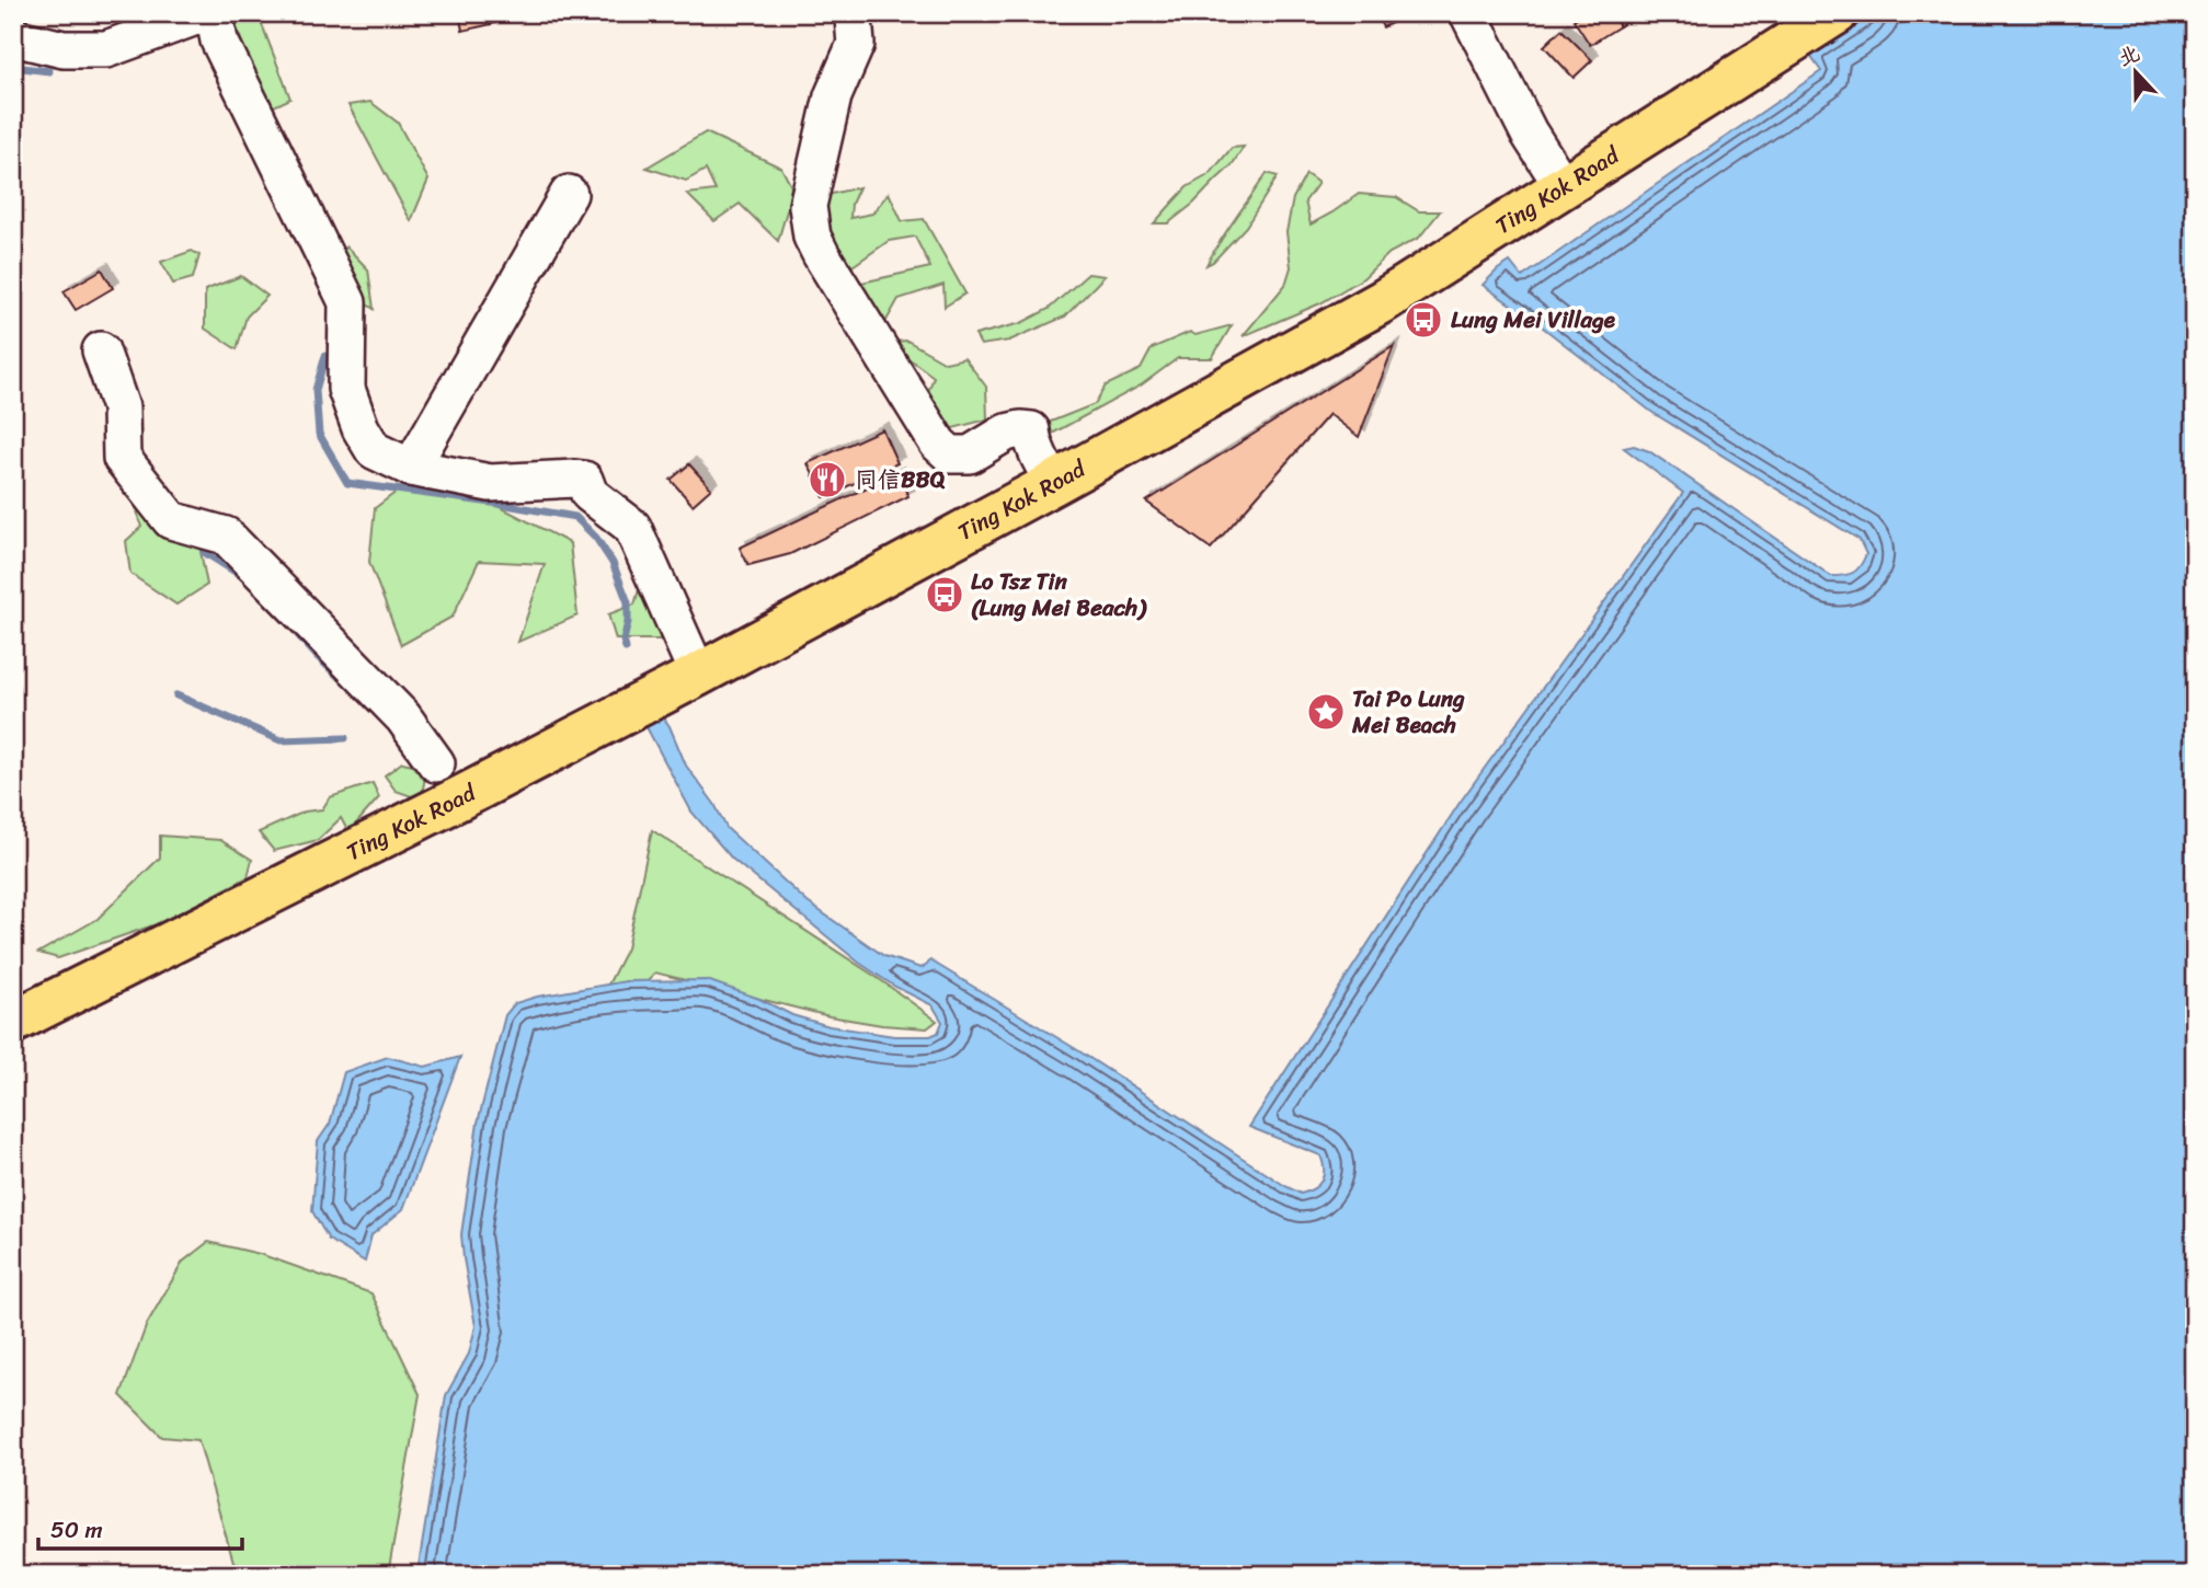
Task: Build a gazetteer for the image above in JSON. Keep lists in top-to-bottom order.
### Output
{
  "streets": {
    "main road": ["Ting Kok Road"]
  },
  "places": {
    "bus stop": ["Lung Mei Village", "Lo Tsz Tin (Lung Mei Beach)"],
    "restaurant": ["同信BBQ"],
    "place": ["Tai Po Lung Mei Beach"]
  },
  "scale_bar": "50 m",
  "north": "top"
}
